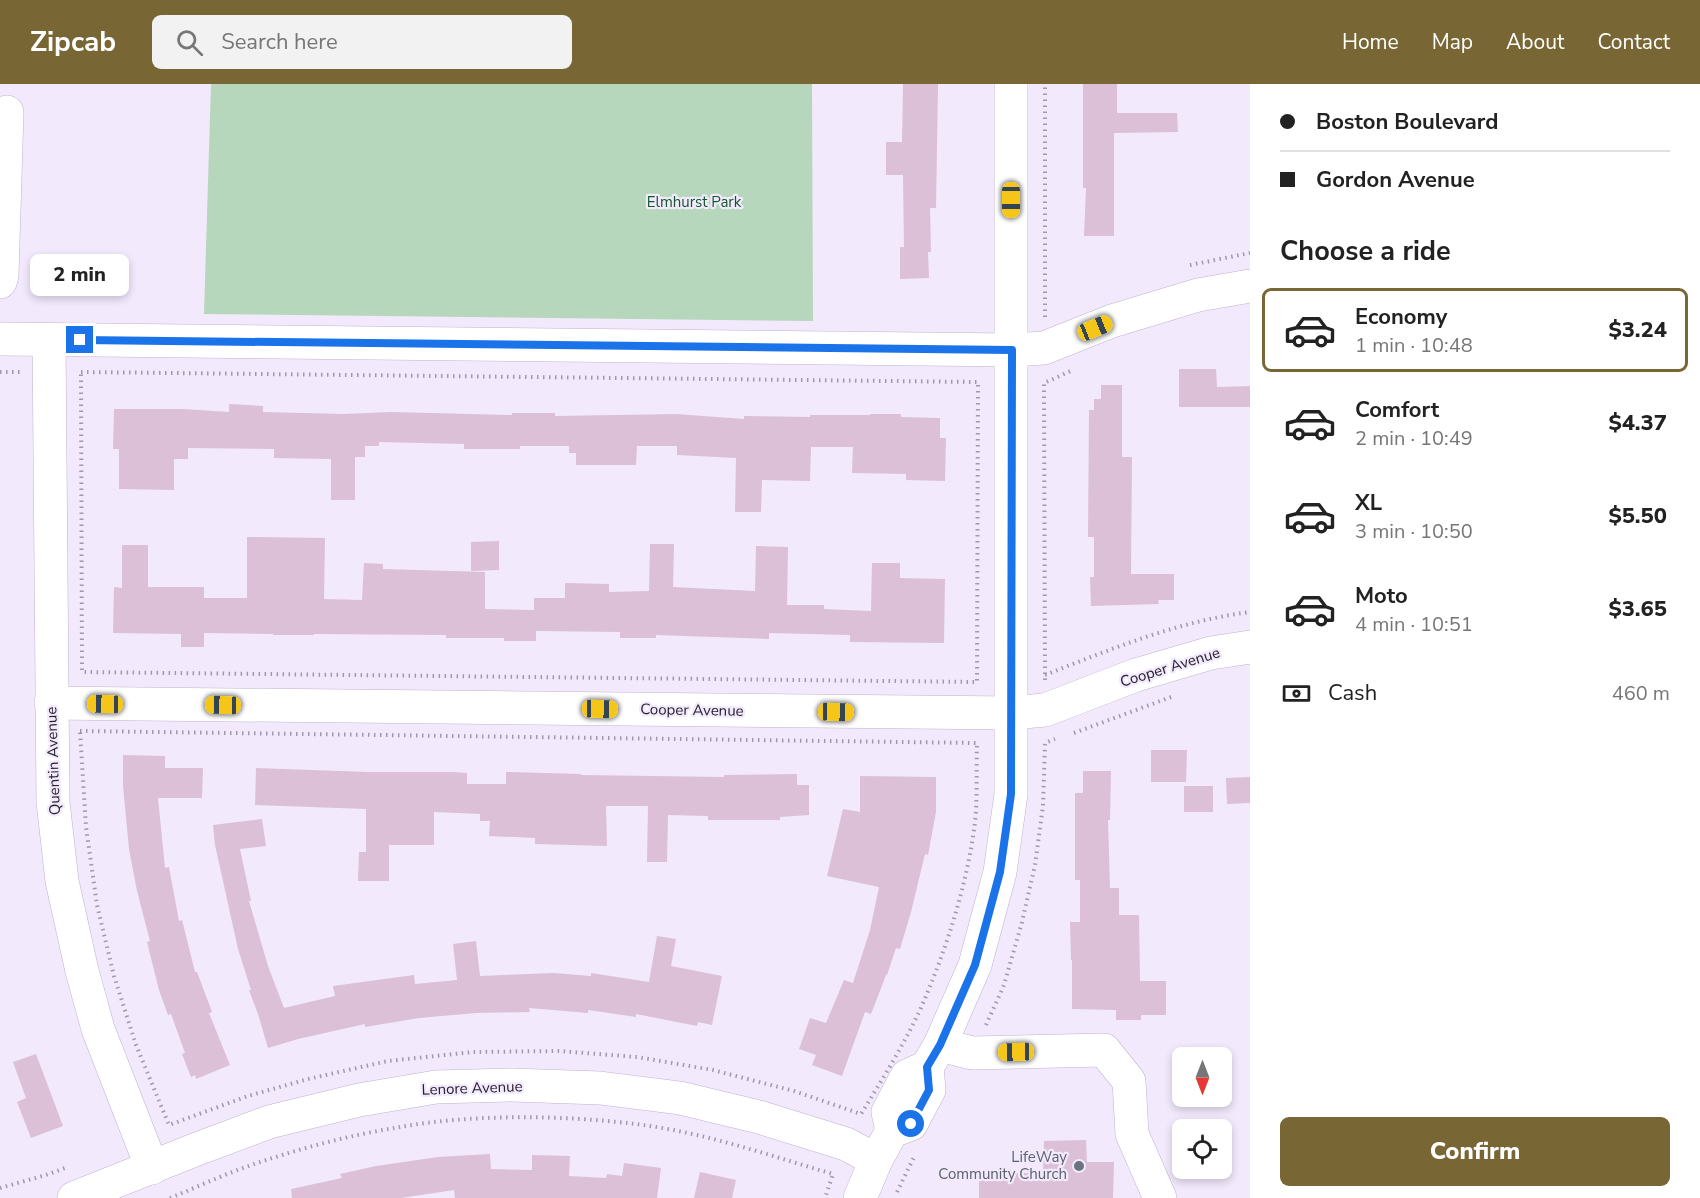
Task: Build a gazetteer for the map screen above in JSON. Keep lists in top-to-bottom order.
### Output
{
  "streets": {
    "street": ["Cooper Avenue", "Quentin Avenue", "Lenore Avenue"]
  },
  "crossings": [
    ["Cooper Avenue", "Quentin Avenue"],
    ["Quentin Avenue", "Lenore Avenue"]
  ],
  "parks": ["Elmhurst Park"],
  "places": ["LifeWay Community Church"],
  "north": "bottom",
  "page": {
    "header": "Zipcab",
    "search": "Search here",
    "nav": [
      "Home",
      "Map",
      "About",
      "Contact"
    ],
    "banner": ["Boston Boulevard", "Gordon Avenue"],
    "heading": "Choose a ride",
    "bubble": "2 min",
    "list": [
      {
        "name": "Economy",
        "note": "1 min · 10:48",
        "value": "$3.24"
      },
      {
        "name": "Comfort",
        "note": "2 min · 10:49",
        "value": "$4.37"
      },
      {
        "name": "XL",
        "note": "3 min · 10:50",
        "value": "$5.50"
      },
      {
        "name": "Moto",
        "note": "4 min · 10:51",
        "value": "$3.65"
      }
    ],
    "pay": ["Cash", "460 m"],
    "buttons": "Confirm"
  }
}
